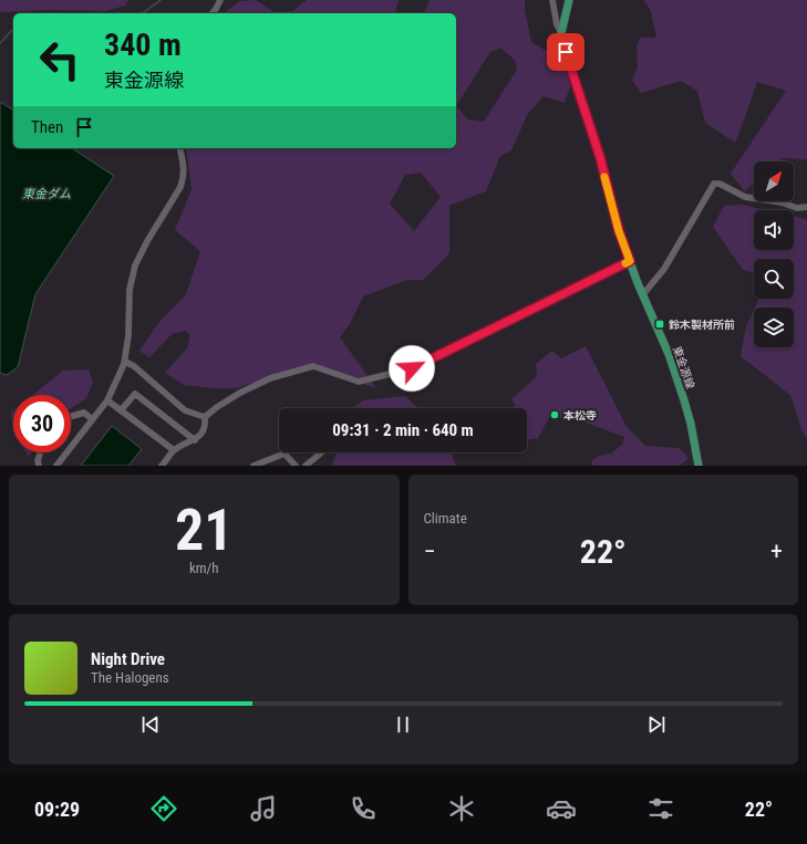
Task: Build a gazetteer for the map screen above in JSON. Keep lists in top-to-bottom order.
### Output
{
  "streets": {
    "main road": ["東金源線"]
  },
  "water": ["東金ダム"],
  "places": {
    "transit": ["鈴木製材所前"],
    "other": ["本松寺"]
  },
  "north": "top right",
  "page": {
    "turn": ["340 m", "東金源線"],
    "then": "Then",
    "limit": "30",
    "trip": "09:31 · 2 min · 640 m",
    "tile": [
      ["21", "km/h"],
      "Climate"
    ],
    "heat": ["−", "22°", "+"],
    "song": ["Night Drive", "The Halogens"],
    "tabs": ["09:29", "22°"]
  }
}
